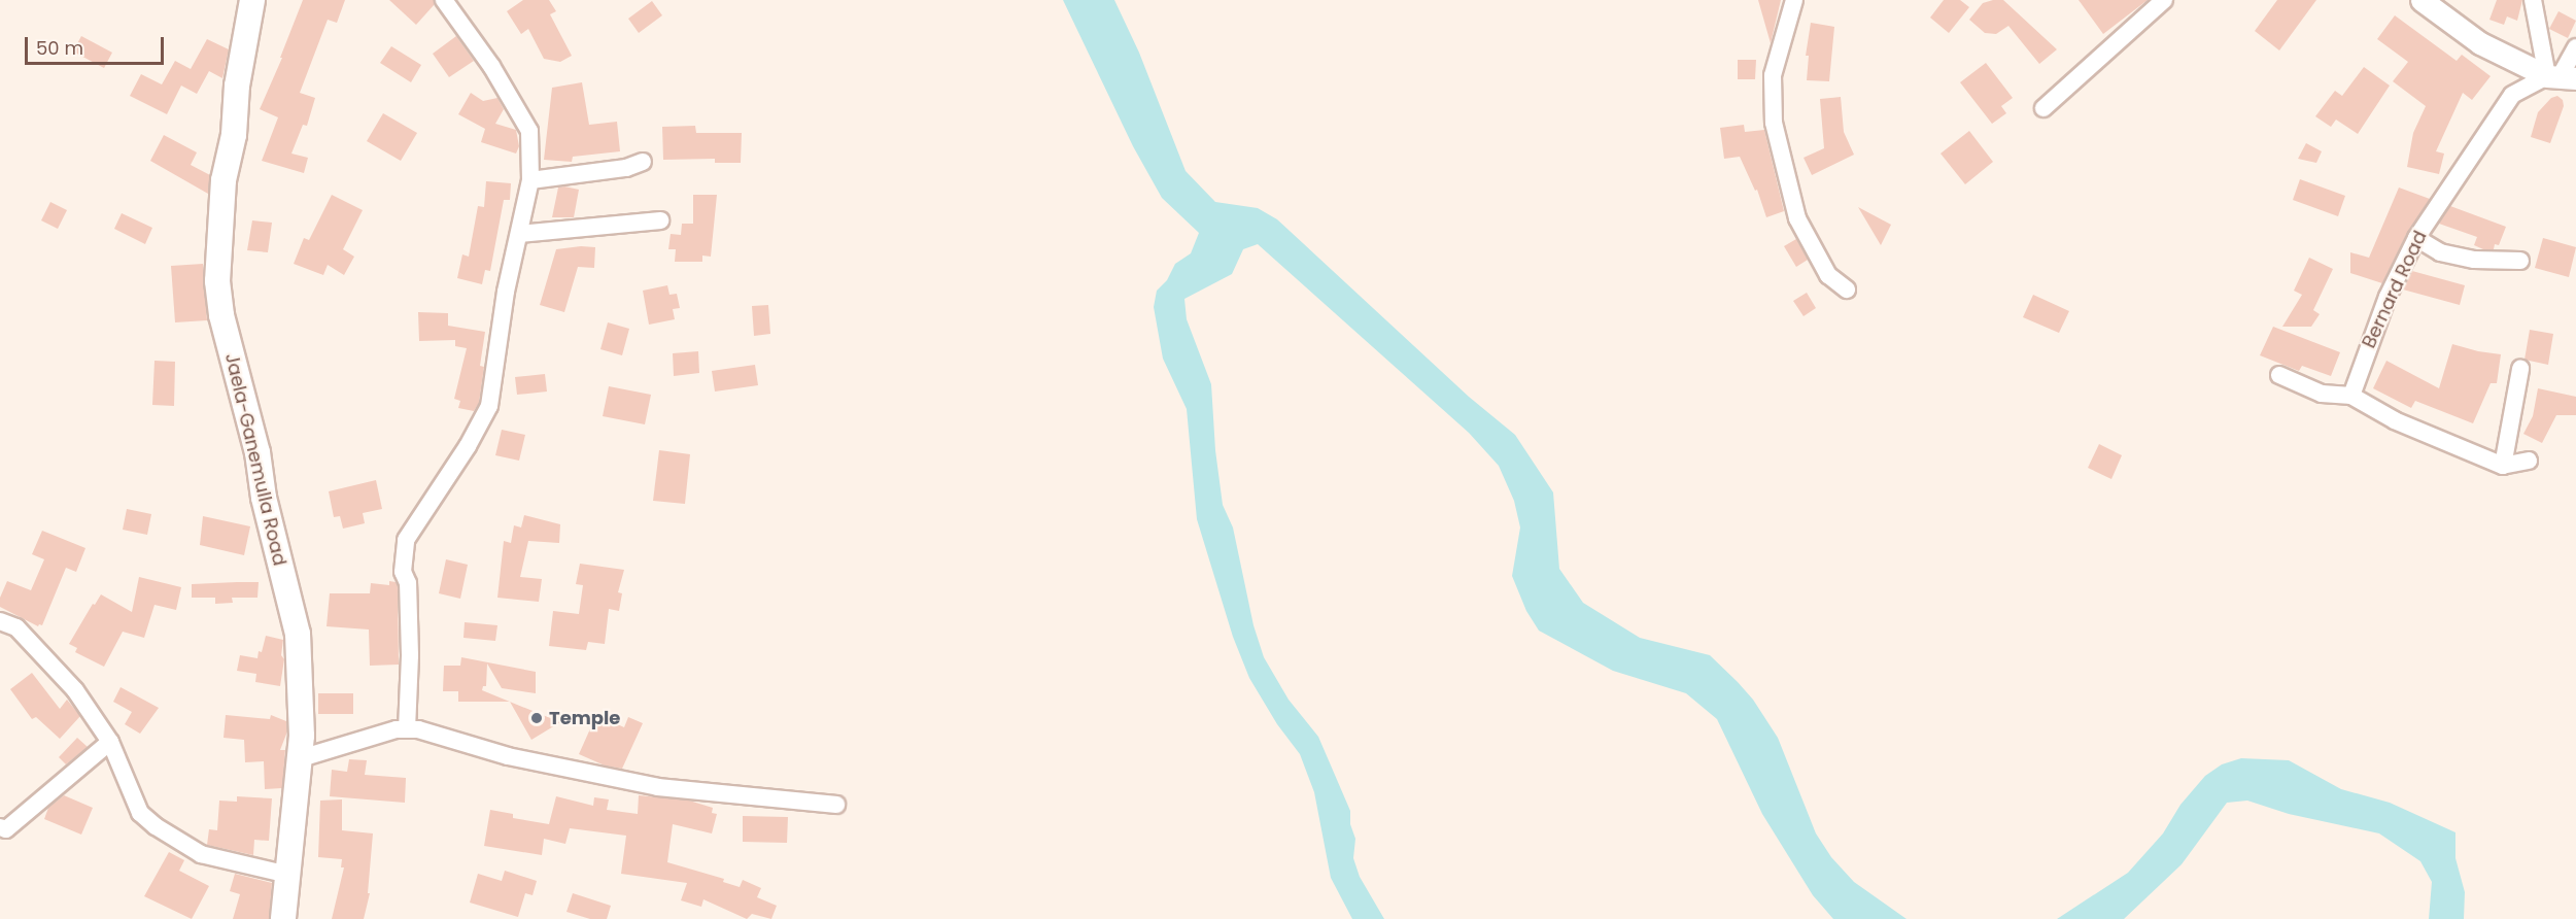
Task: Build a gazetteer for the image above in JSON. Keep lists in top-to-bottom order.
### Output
{
  "streets": {
    "main road": ["Jaela-Ganemulla Road"],
    "street": ["Bernard Road"]
  },
  "places": ["Temple"],
  "scale_bar": "50 m"
}
